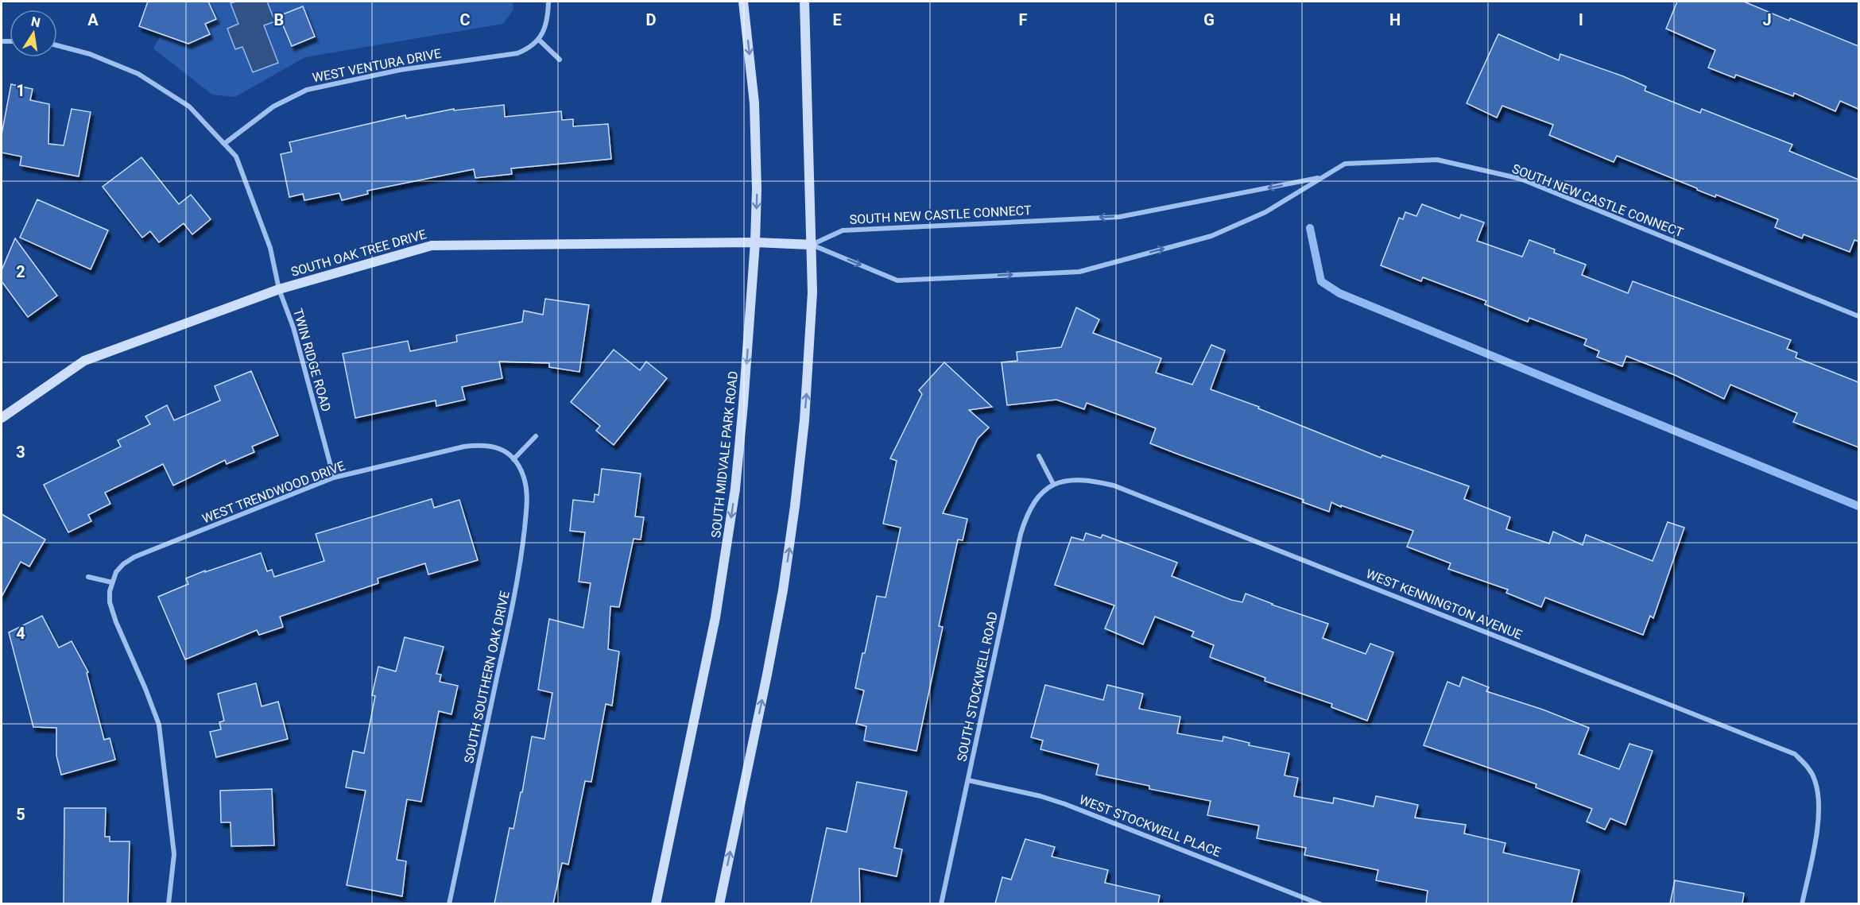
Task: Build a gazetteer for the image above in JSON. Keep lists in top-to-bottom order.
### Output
{
  "streets": {
    "main road": ["SOUTH OAK TREE DRIVE", "SOUTH MIDVALE PARK ROAD"],
    "street": [
      "WEST VENTURA DRIVE",
      "SOUTH NEW CASTLE CONNECT",
      "TWIN RIDGE ROAD",
      "WEST TRENDWOOD DRIVE",
      "WEST KENNINGTON AVENUE",
      "SOUTH SOUTHERN OAK DRIVE",
      "SOUTH STOCKWELL ROAD",
      "WEST STOCKWELL PLACE"
    ]
  },
  "crossings": [
    ["WEST VENTURA DRIVE", "TWIN RIDGE ROAD"],
    ["SOUTH NEW CASTLE CONNECT", "SOUTH OAK TREE DRIVE"],
    ["SOUTH OAK TREE DRIVE", "TWIN RIDGE ROAD"],
    ["SOUTH OAK TREE DRIVE", "SOUTH MIDVALE PARK ROAD"],
    ["TWIN RIDGE ROAD", "WEST TRENDWOOD DRIVE"],
    ["WEST TRENDWOOD DRIVE", "SOUTH SOUTHERN OAK DRIVE"],
    ["WEST KENNINGTON AVENUE", "SOUTH STOCKWELL ROAD"],
    ["SOUTH STOCKWELL ROAD", "WEST STOCKWELL PLACE"]
  ],
  "north": "top",
  "grid": {
    "columns": [
      "A",
      "B",
      "C",
      "D",
      "E",
      "F",
      "G",
      "H",
      "I",
      "J"
    ],
    "rows": [
      "1",
      "2",
      "3",
      "4",
      "5"
    ]
  }
}
